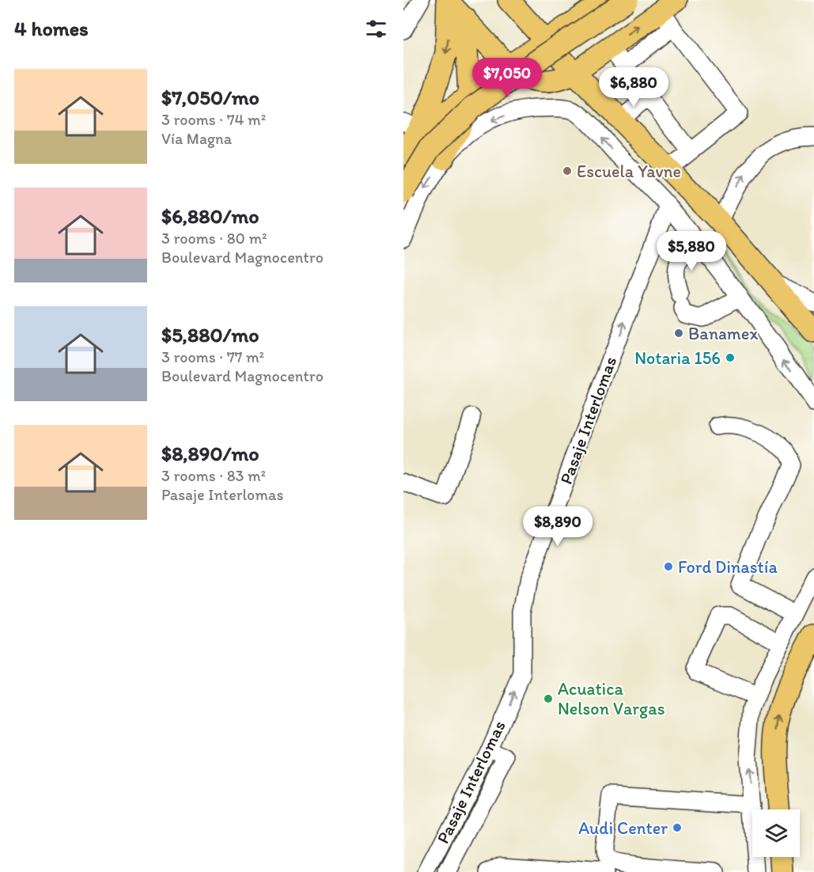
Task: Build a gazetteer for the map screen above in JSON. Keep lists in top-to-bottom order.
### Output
{
  "streets": {
    "street": ["Pasaje Interlomas"]
  },
  "one_way": ["Pasaje Interlomas"],
  "places": [
    "Escuela Yavne",
    "Banamex",
    "Notaria 156",
    "Ford Dinastía",
    "Acuatica Nelson Vargas",
    "Audi Center"
  ],
  "page": {
    "heading": "4 homes",
    "list": [
      {
        "name": "$7,050/mo",
        "note": "3 rooms · 74 m² · Vía Magna"
      },
      {
        "name": "$6,880/mo",
        "note": "3 rooms · 80 m² · Boulevard Magnocentro"
      },
      {
        "name": "$5,880/mo",
        "note": "3 rooms · 77 m² · Boulevard Magnocentro"
      },
      {
        "name": "$8,890/mo",
        "note": "3 rooms · 83 m² · Pasaje Interlomas"
      }
    ],
    "price": [
      "$7,050",
      "$6,880",
      "$5,880",
      "$8,890"
    ]
  }
}
